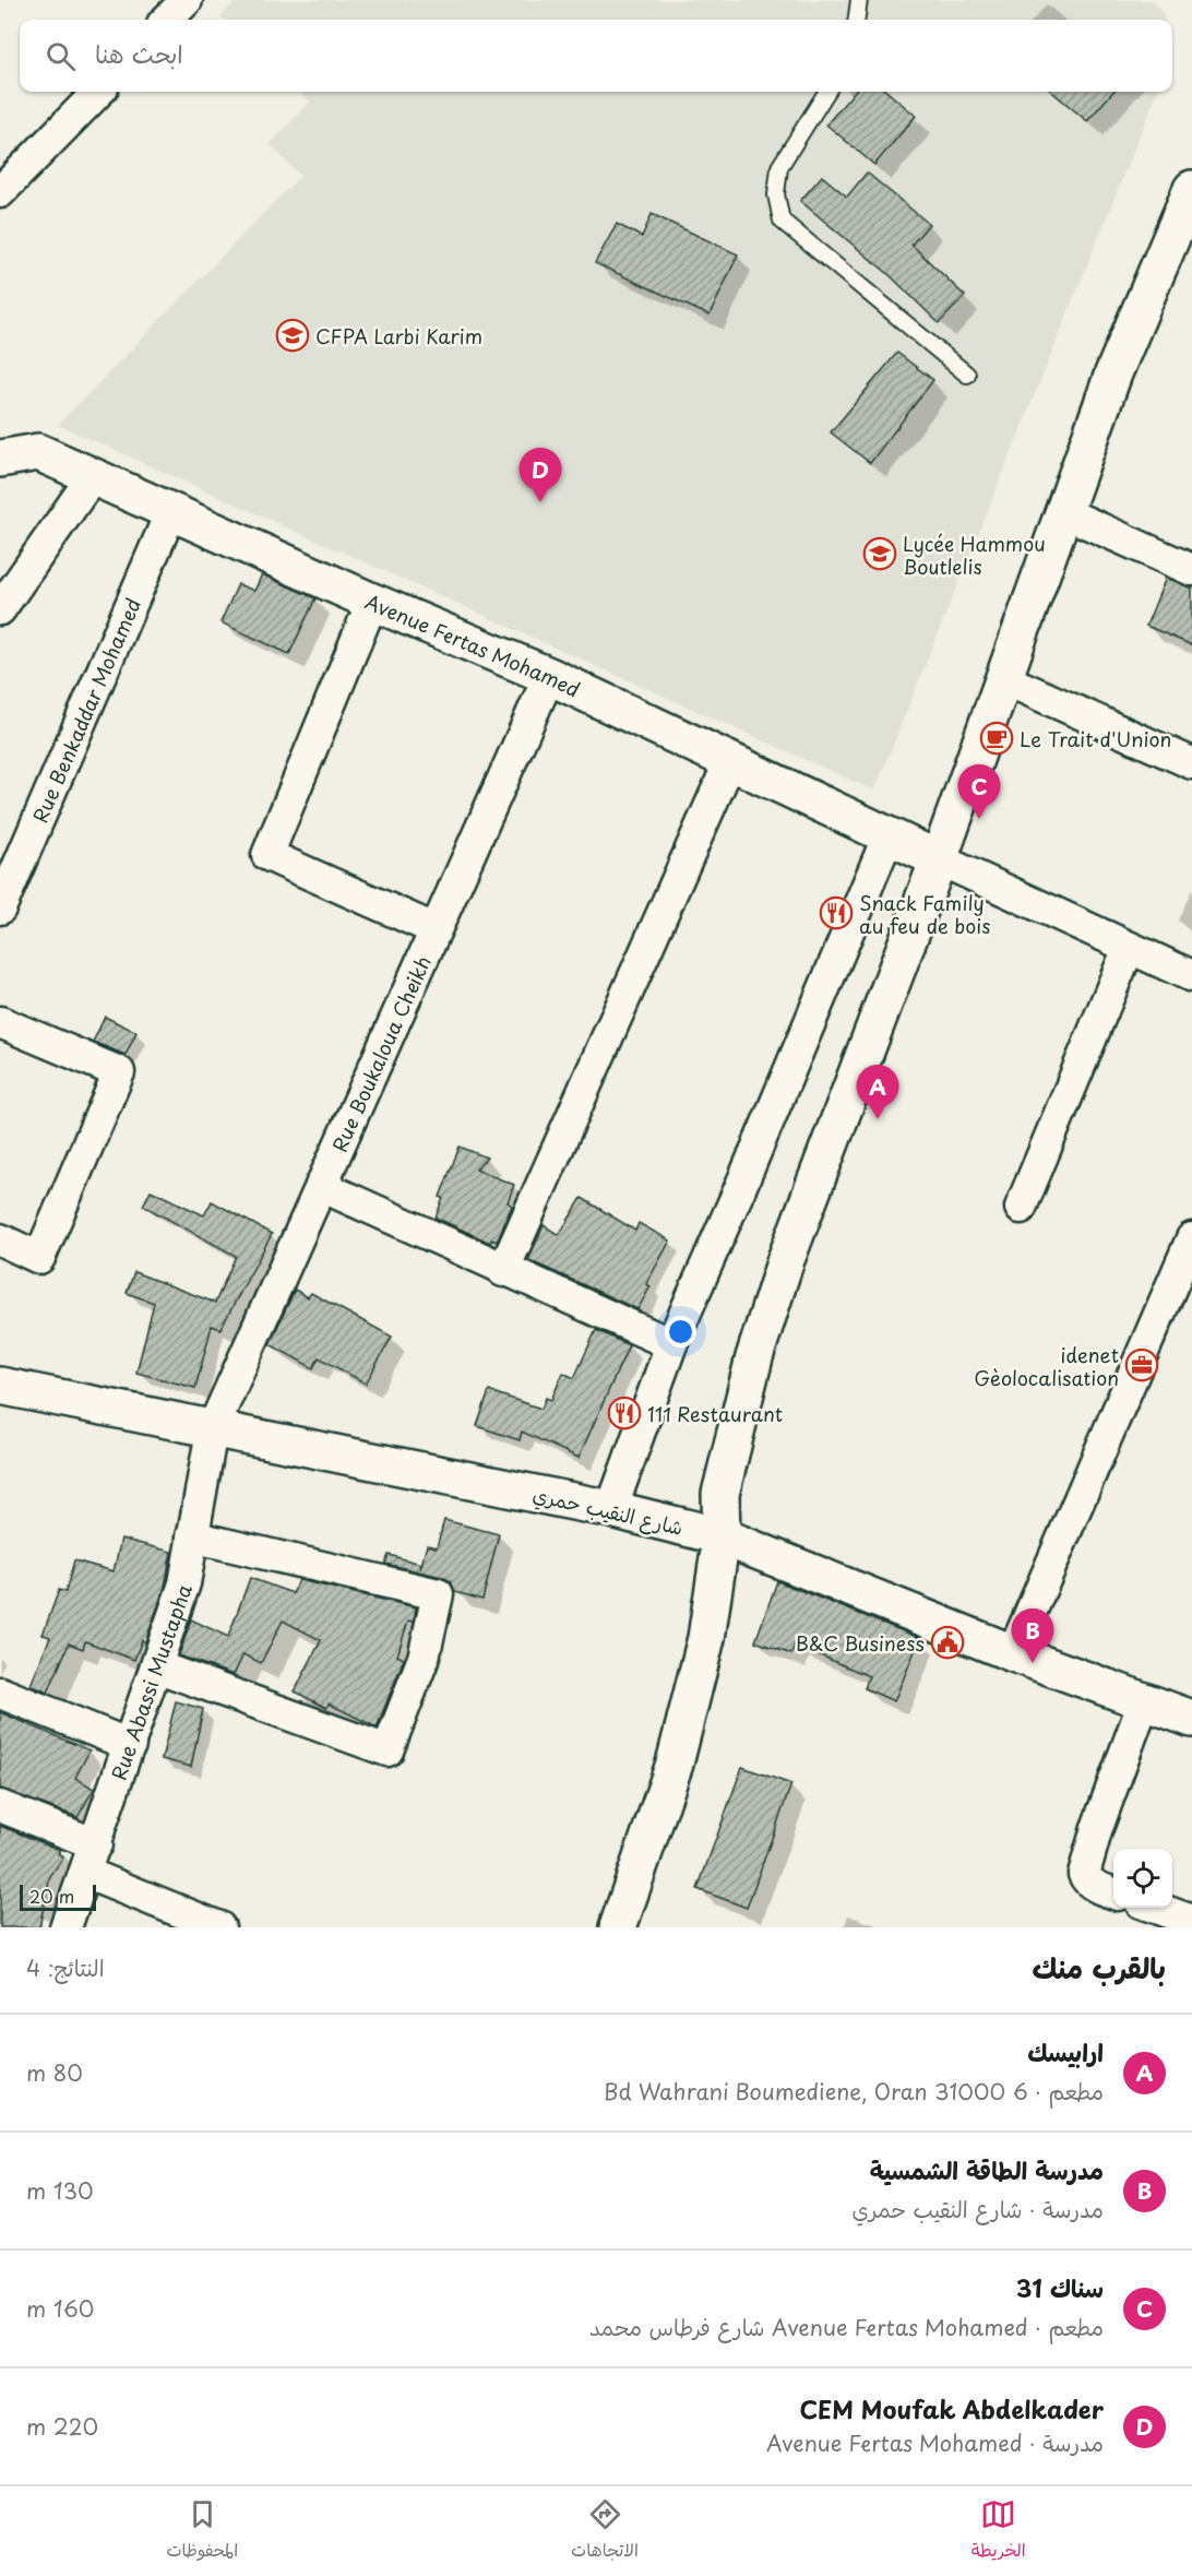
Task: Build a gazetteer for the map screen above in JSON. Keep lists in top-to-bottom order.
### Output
{
  "streets": {
    "main road": ["Avenue Fertas Mohamed", "شارع النقيب حمري"],
    "street": ["Rue Benkaddar Mohamed", "Rue Boukaloua Cheikh", "Rue Abassi Mustapha"]
  },
  "crossings": [
    ["Avenue Fertas Mohamed", "Rue Benkaddar Mohamed"],
    ["Avenue Fertas Mohamed", "Rue Boukaloua Cheikh"],
    ["Rue Boukaloua Cheikh", "شارع النقيب حمري"],
    ["Rue Boukaloua Cheikh", "Rue Abassi Mustapha"],
    ["شارع النقيب حمري", "Rue Abassi Mustapha"]
  ],
  "places": {
    "school or university": ["CFPA Larbi Karim", "Lycée Hammou Boutlelis"],
    "cafe": ["Le Trait d'Union"],
    "restaurant": ["Snack Family au feu de bois", "111 Restaurant"],
    "office": ["idenet Gèolocalisation"],
    "public building": ["B&C Business"]
  },
  "scale_bar": "20 m",
  "page": {
    "search": "ابحث هنا",
    "pins": [
      "D",
      "C",
      "A",
      "B"
    ],
    "scale": "20 m",
    "heading": ["بالقرب منك", "النتائج: 4"],
    "list": [
      {
        "mark": "A",
        "name": "ارابيسك",
        "note": "مطعم · 6 Bd Wahrani Boumediene, Oran 31000",
        "value": "80 m"
      },
      {
        "mark": "B",
        "name": "مدرسة الطاقة الشمسية",
        "note": "مدرسة · شارع النقيب حمري",
        "value": "130 m"
      },
      {
        "mark": "C",
        "name": "سناك 31",
        "note": "مطعم · Avenue Fertas Mohamed شارع فرطاس محمد",
        "value": "160 m"
      },
      {
        "mark": "D",
        "name": "CEM Moufak Abdelkader",
        "note": "مدرسة · Avenue Fertas Mohamed",
        "value": "220 m"
      }
    ],
    "nav": ["الخريطة", "الاتجاهات", "المحفوظات"]
  }
}
